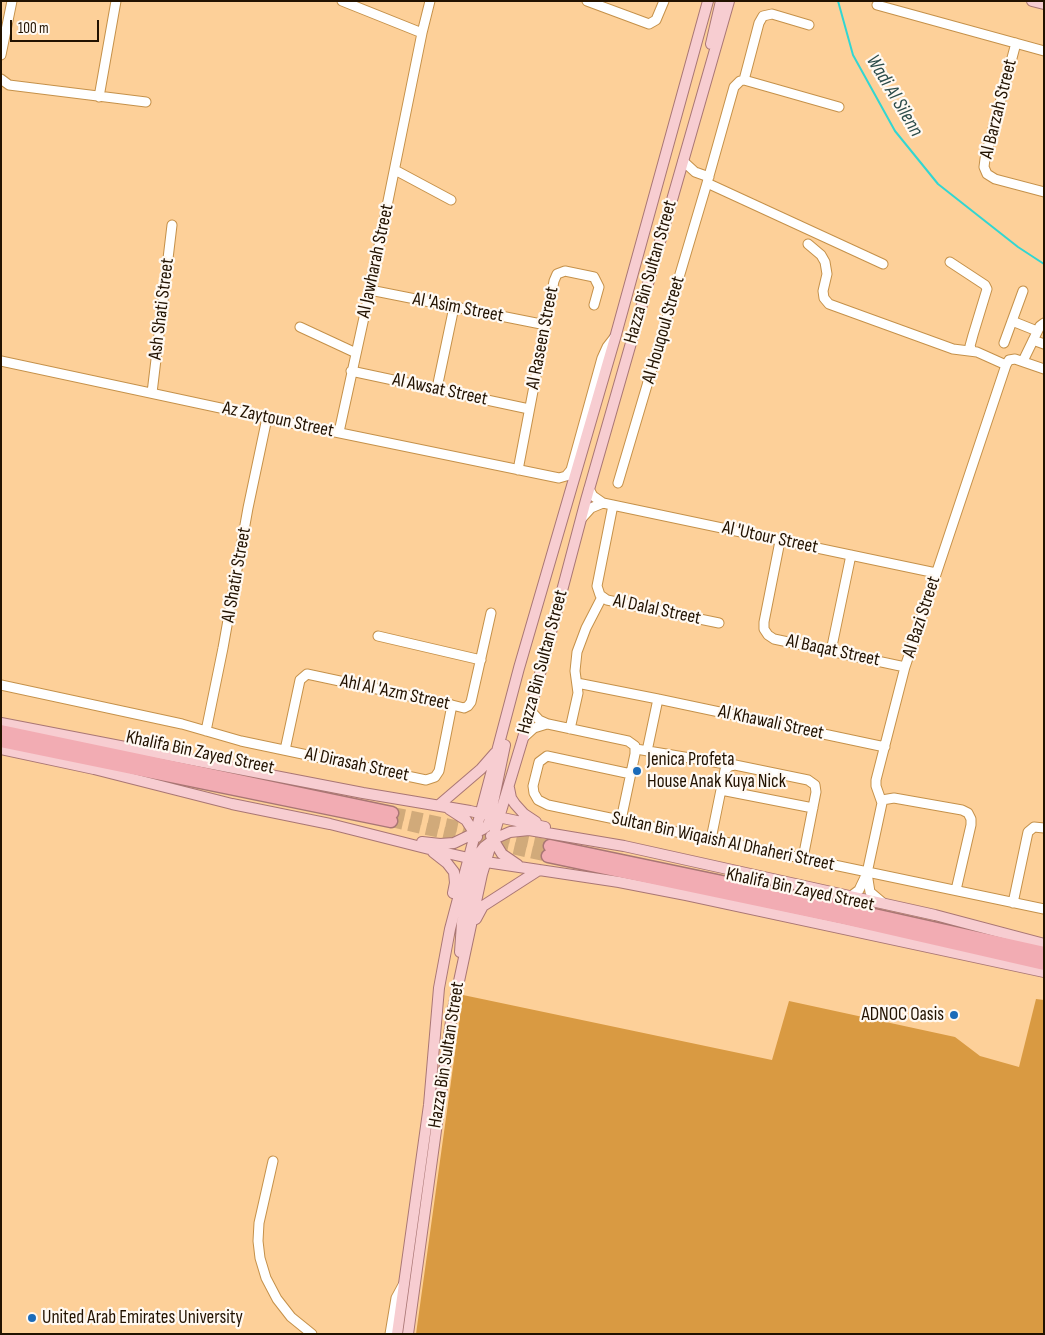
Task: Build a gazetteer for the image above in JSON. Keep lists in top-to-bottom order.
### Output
{
  "streets": {
    "highway": ["Khalifa Bin Zayed Street"],
    "main road": ["Hazza Bin Sultan Street"],
    "street": [
      "Al Barzah Street",
      "Al Jawharah Street",
      "Al 'Asim Street",
      "Ash Shati Street",
      "Al Houqoul Street",
      "Al Raseen Street",
      "Al Awsat Street",
      "Az Zaytoun Street",
      "Al 'Utour Street",
      "Al Shatir Street",
      "Al Dalal Street",
      "Al Bazi Street",
      "Al Baqat Street",
      "Ahl Al 'Azm Street",
      "Al Khawali Street",
      "Al Dirasah Street",
      "Sultan Bin Wiqaish Al Dhaheri Street"
    ]
  },
  "crossings": [
    ["Al Jawharah Street", "Al 'Asim Street"],
    ["Al Jawharah Street", "Al Awsat Street"],
    ["Al Jawharah Street", "Az Zaytoun Street"],
    ["Al 'Asim Street", "Al Raseen Street"],
    ["Ash Shati Street", "Az Zaytoun Street"],
    ["Al Raseen Street", "Al Awsat Street"],
    ["Al Raseen Street", "Az Zaytoun Street"],
    ["Az Zaytoun Street", "Al Shatir Street"],
    ["Al 'Utour Street", "Al Dalal Street"],
    ["Al 'Utour Street", "Al Bazi Street"],
    ["Al 'Utour Street", "Al Baqat Street"],
    ["Al Shatir Street", "Al Dirasah Street"],
    ["Al Bazi Street", "Al Baqat Street"],
    ["Al Bazi Street", "Al Khawali Street"],
    ["Al Bazi Street", "Sultan Bin Wiqaish Al Dhaheri Street"],
    ["Ahl Al 'Azm Street", "Al Dirasah Street"]
  ],
  "water": ["Wadi Al Silenn"],
  "places": ["Jenica Profeta House Anak Kuya Nick", "ADNOC Oasis", "United Arab Emirates University"],
  "scale_bar": "100 m"
}
